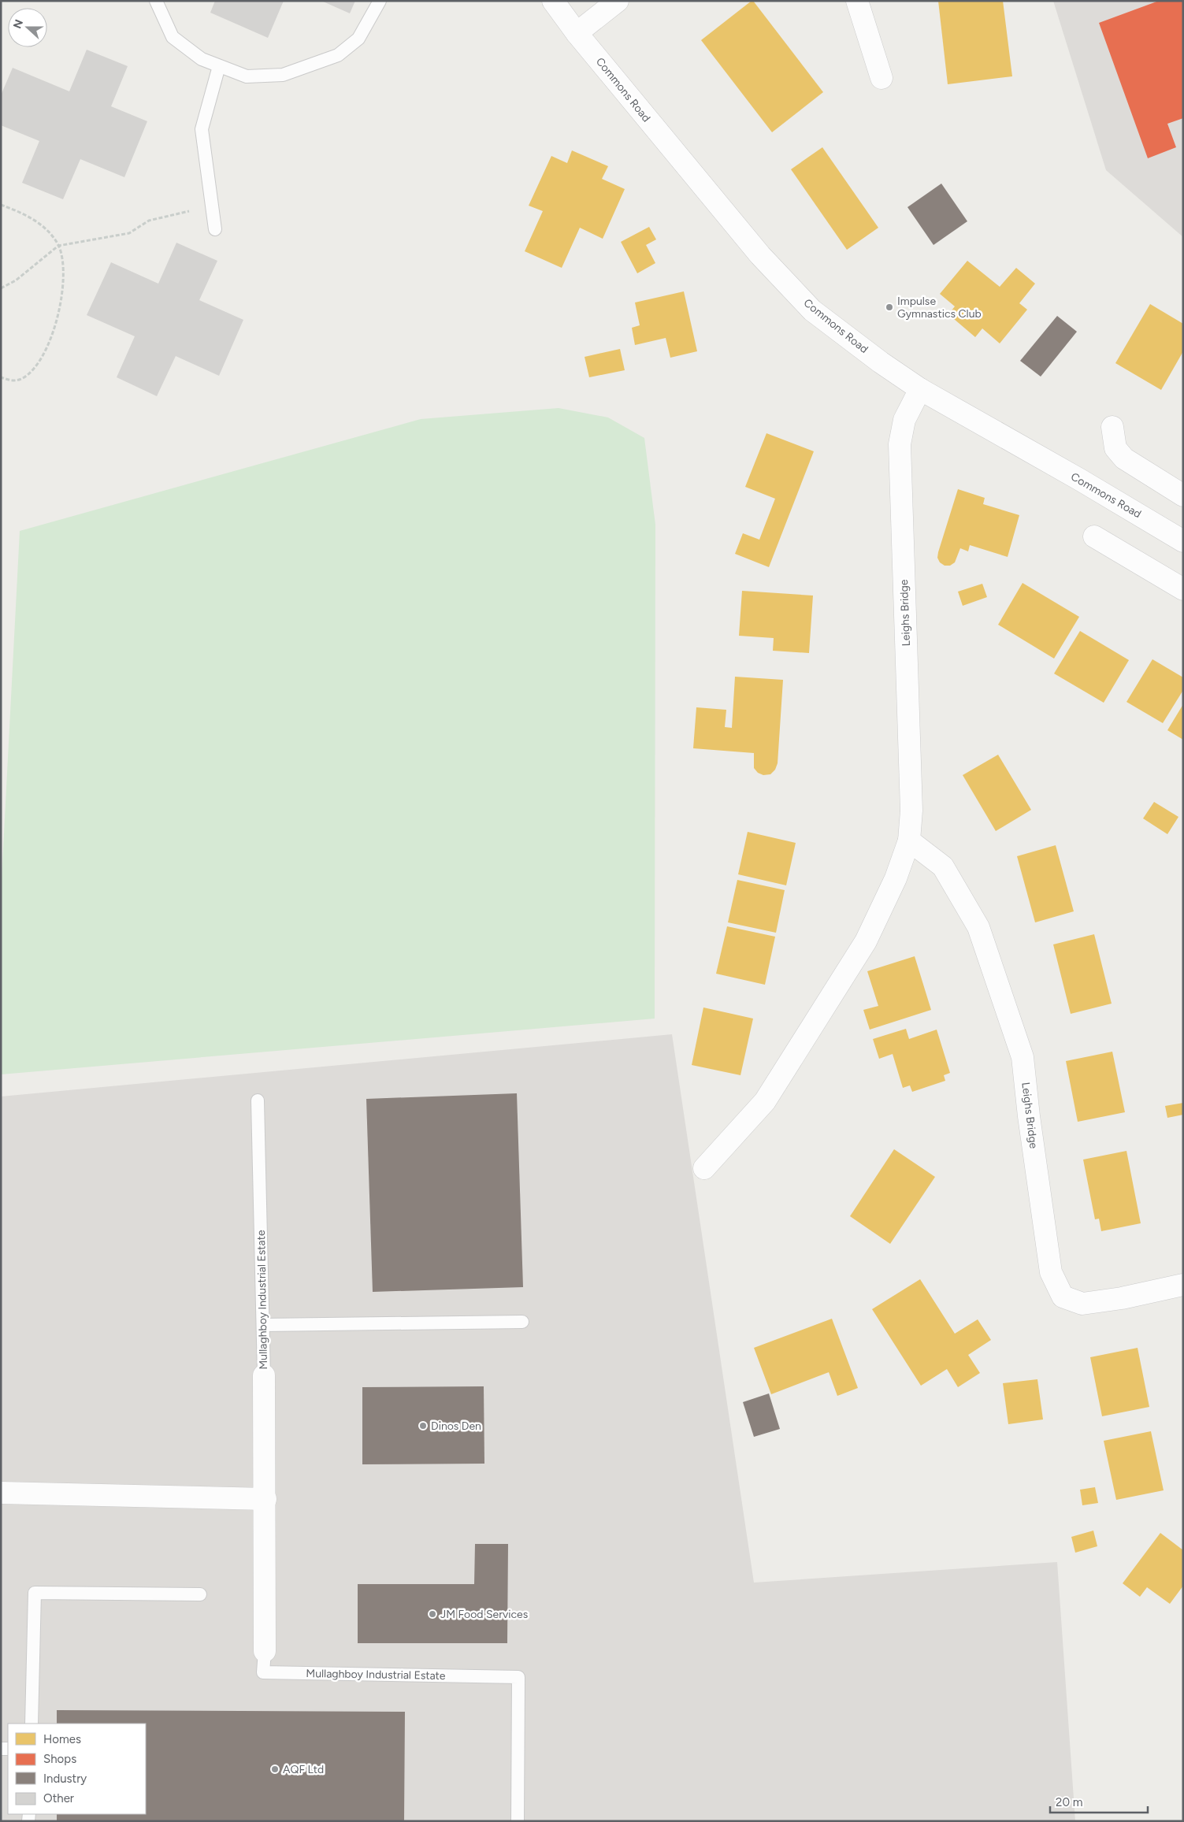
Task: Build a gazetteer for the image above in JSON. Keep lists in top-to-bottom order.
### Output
{
  "streets": {
    "street": ["Commons Road", "Leighs Bridge", "Mullaghboy Industrial Estate"]
  },
  "crossings": [
    ["Commons Road", "Leighs Bridge"]
  ],
  "places": [
    "Impulse Gymnastics Club",
    "Dinos Den",
    "JM Food Services",
    "AQF Ltd"
  ],
  "legend": [
    "Homes",
    "Shops",
    "Industry",
    "Other"
  ],
  "scale_bar": "20 m",
  "north": "left"
}
